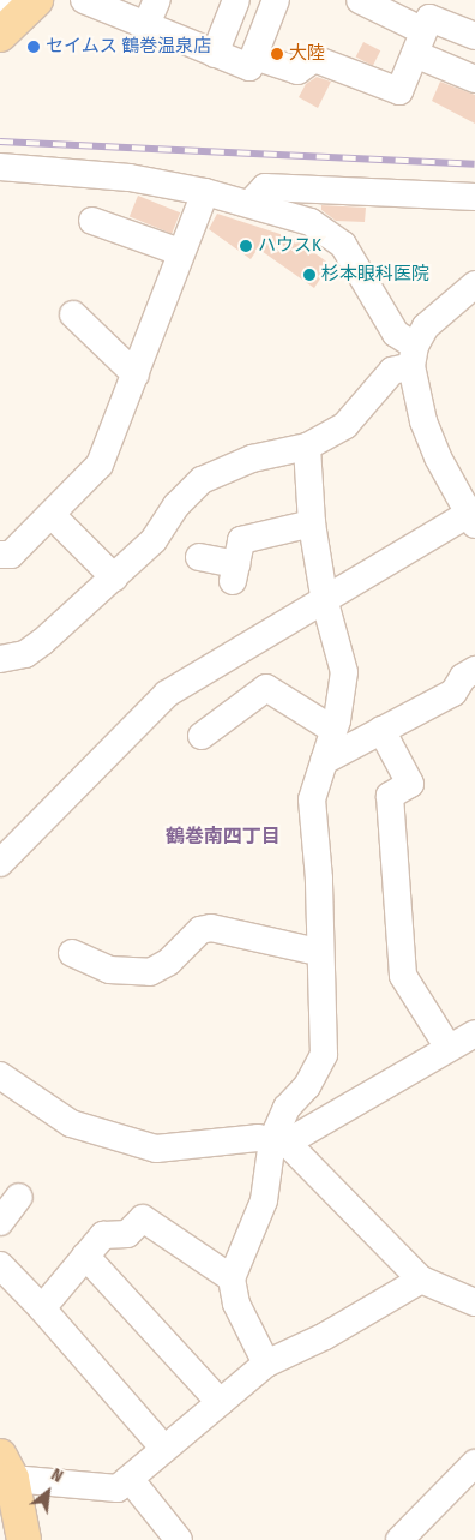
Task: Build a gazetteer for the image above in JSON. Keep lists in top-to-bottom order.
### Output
{
  "districts": ["鶴巻南四丁目"],
  "places": [
    "セイムス 鶴巻温泉店",
    "大陸",
    "ハウスK",
    "杉本眼科医院"
  ],
  "north": "top right"
}
